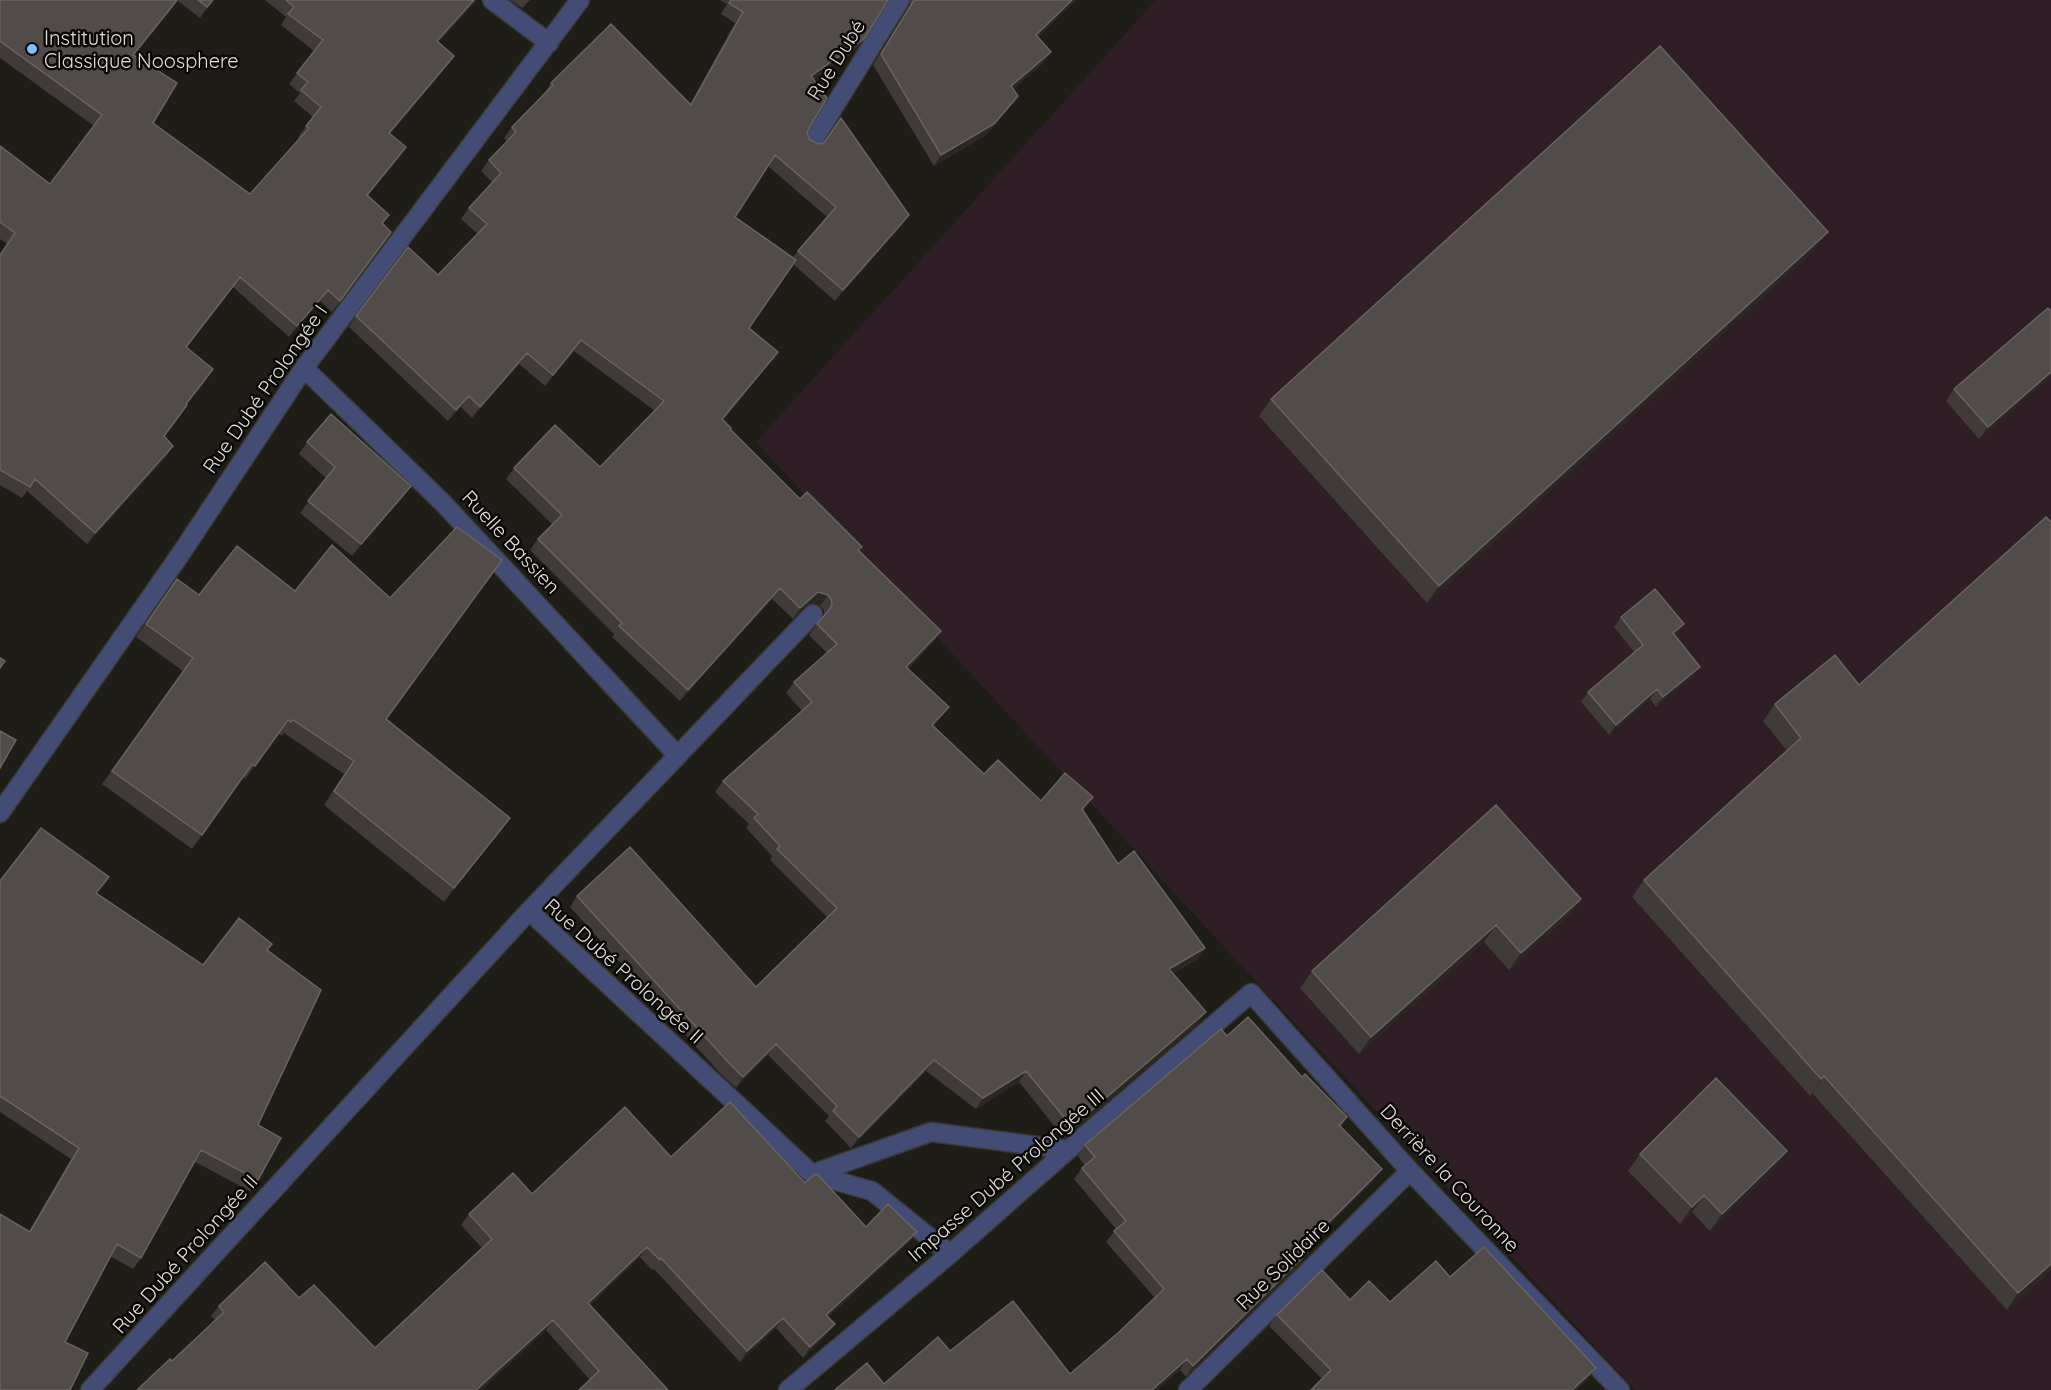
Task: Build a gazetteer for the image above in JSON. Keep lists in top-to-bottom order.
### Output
{
  "streets": {
    "street": [
      "Rue Dubé",
      "Rue Dubé Prolongée I",
      "Ruelle Bassien",
      "Rue Dubé Prolongée II",
      "Impasse Dubé Prolongée III",
      "Derrière la Couronne",
      "Rue Solidaire"
    ]
  },
  "crossings": [
    ["Rue Dubé Prolongée I", "Ruelle Bassien"],
    ["Impasse Dubé Prolongée III", "Derrière la Couronne"],
    ["Derrière la Couronne", "Rue Solidaire"]
  ],
  "places": ["Institution Classique Noosphere"]
}
